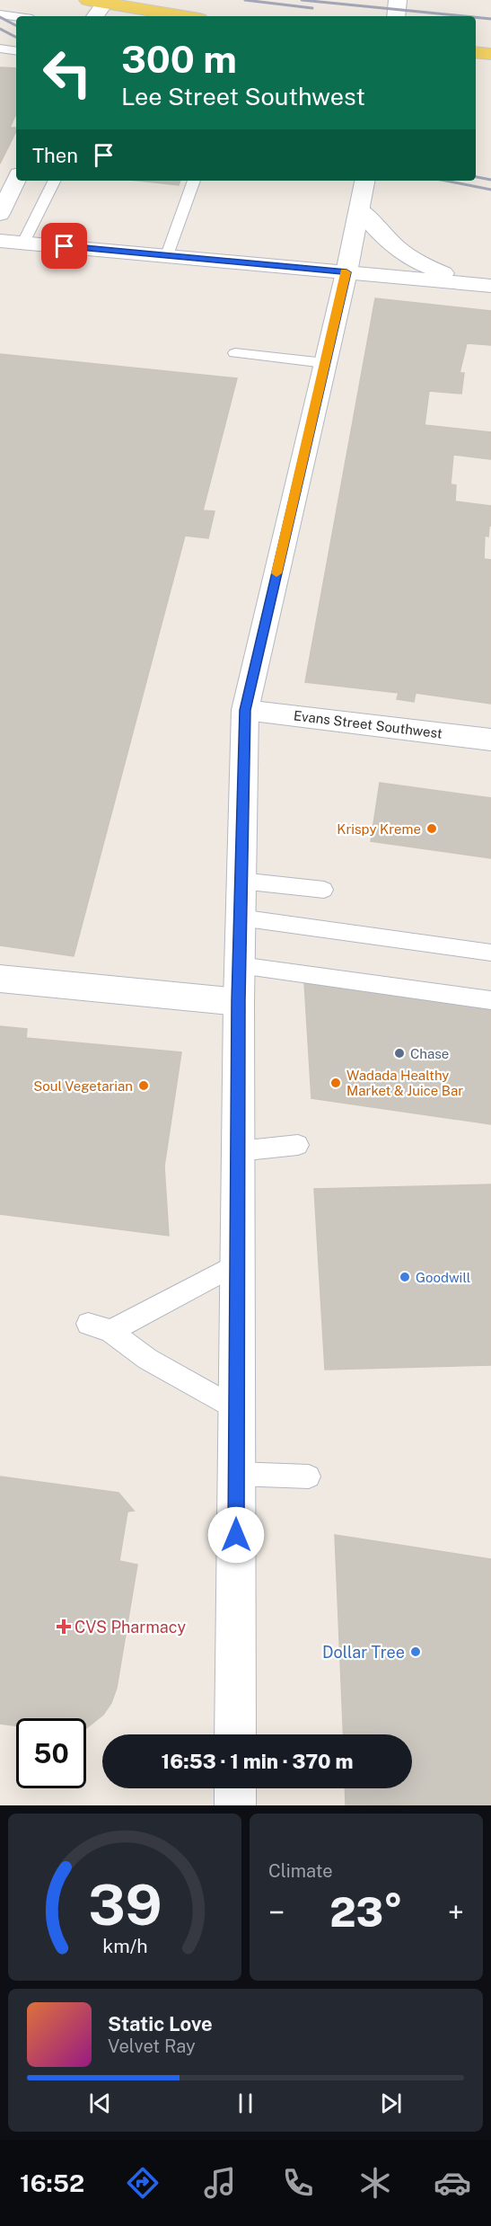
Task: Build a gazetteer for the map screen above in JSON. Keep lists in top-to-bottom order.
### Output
{
  "streets": {
    "main road": ["Evans Street Southwest"]
  },
  "places": {
    "other": [
      "Krispy Kreme",
      "Chase",
      "Wadada Healthy Market & Juice Bar",
      "Soul Vegetarian",
      "Goodwill",
      "Dollar Tree"
    ],
    "health": ["CVS Pharmacy"]
  },
  "page": {
    "turn": ["300 m", "Lee Street Southwest"],
    "then": "Then",
    "limit": "50",
    "trip": "16:53 · 1 min · 370 m",
    "tile": "Climate",
    "heat": ["−", "23°", "+"],
    "song": ["Static Love", "Velvet Ray"],
    "tabs": "16:52",
    "gauge": ["39", "km/h"]
  }
}
